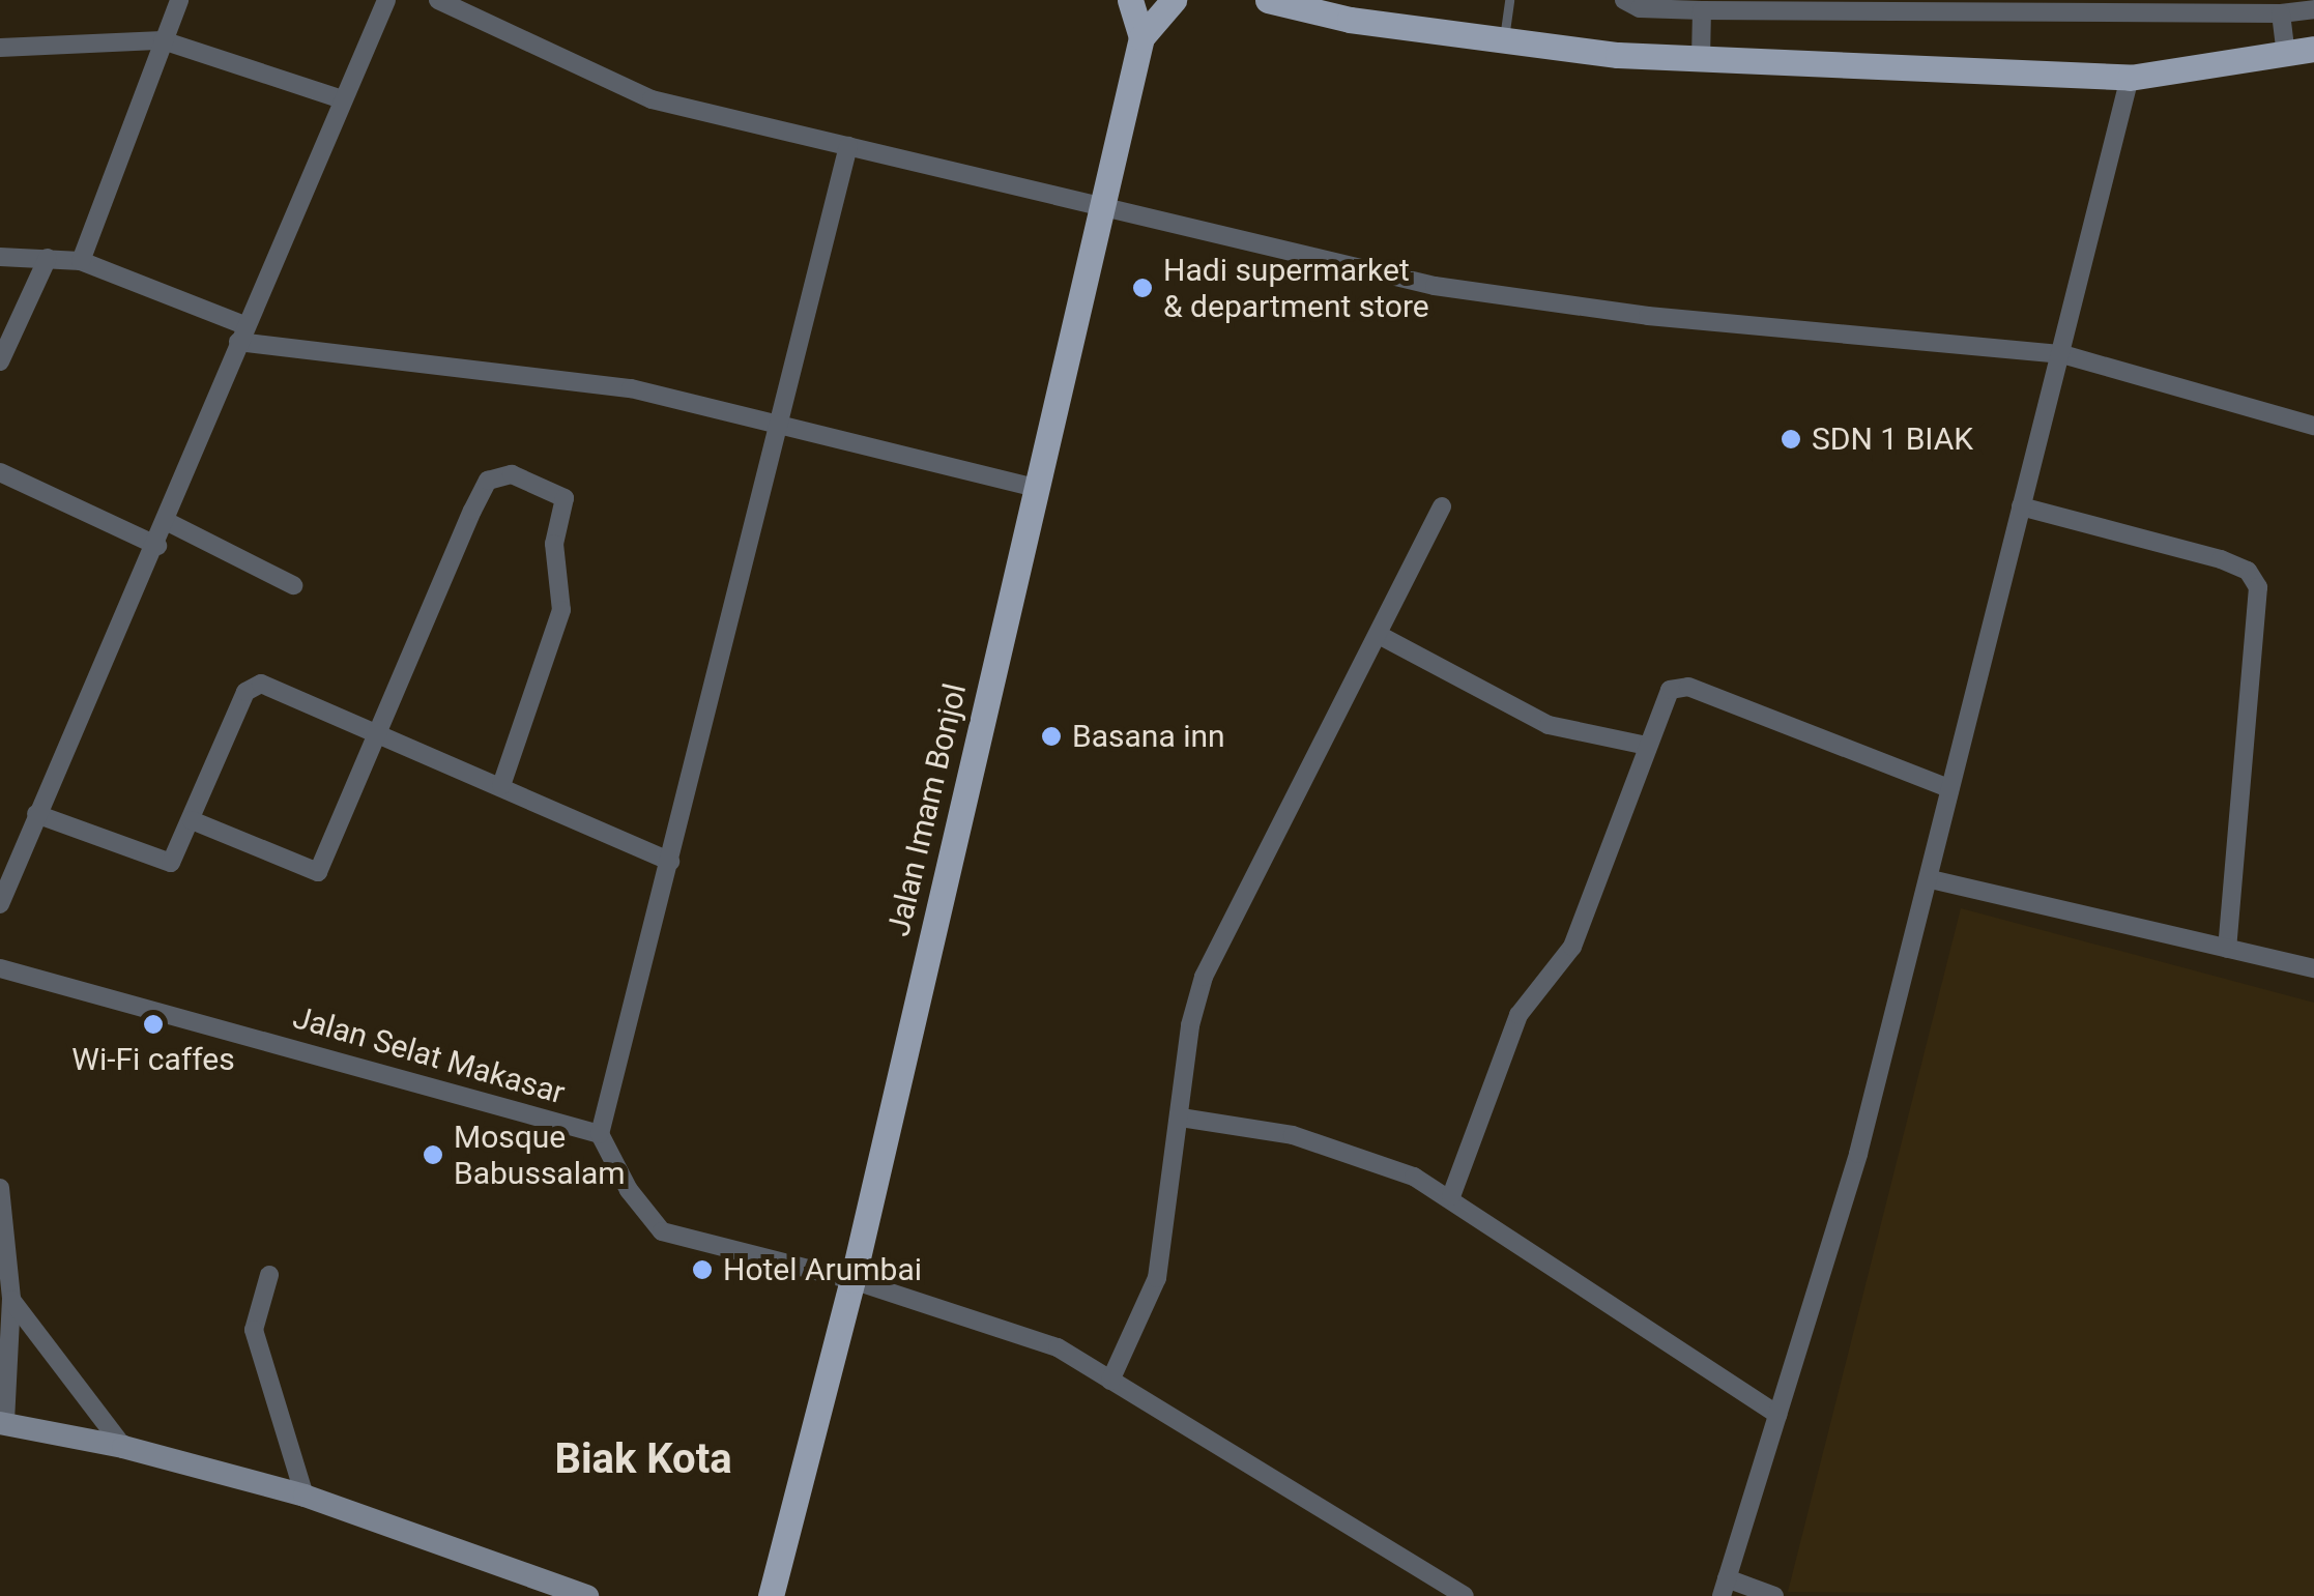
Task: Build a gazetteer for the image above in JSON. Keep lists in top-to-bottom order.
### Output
{
  "streets": {
    "main road": ["Jalan Imam Bonjol"],
    "street": ["Jalan Selat Makasar"]
  },
  "districts": ["Biak Kota"],
  "places": [
    "Hadi supermarket & department store",
    "SDN 1 BIAK",
    "Basana inn",
    "Wi-Fi caffes",
    "Mosque Babussalam",
    "Hotel Arumbai"
  ]
}
